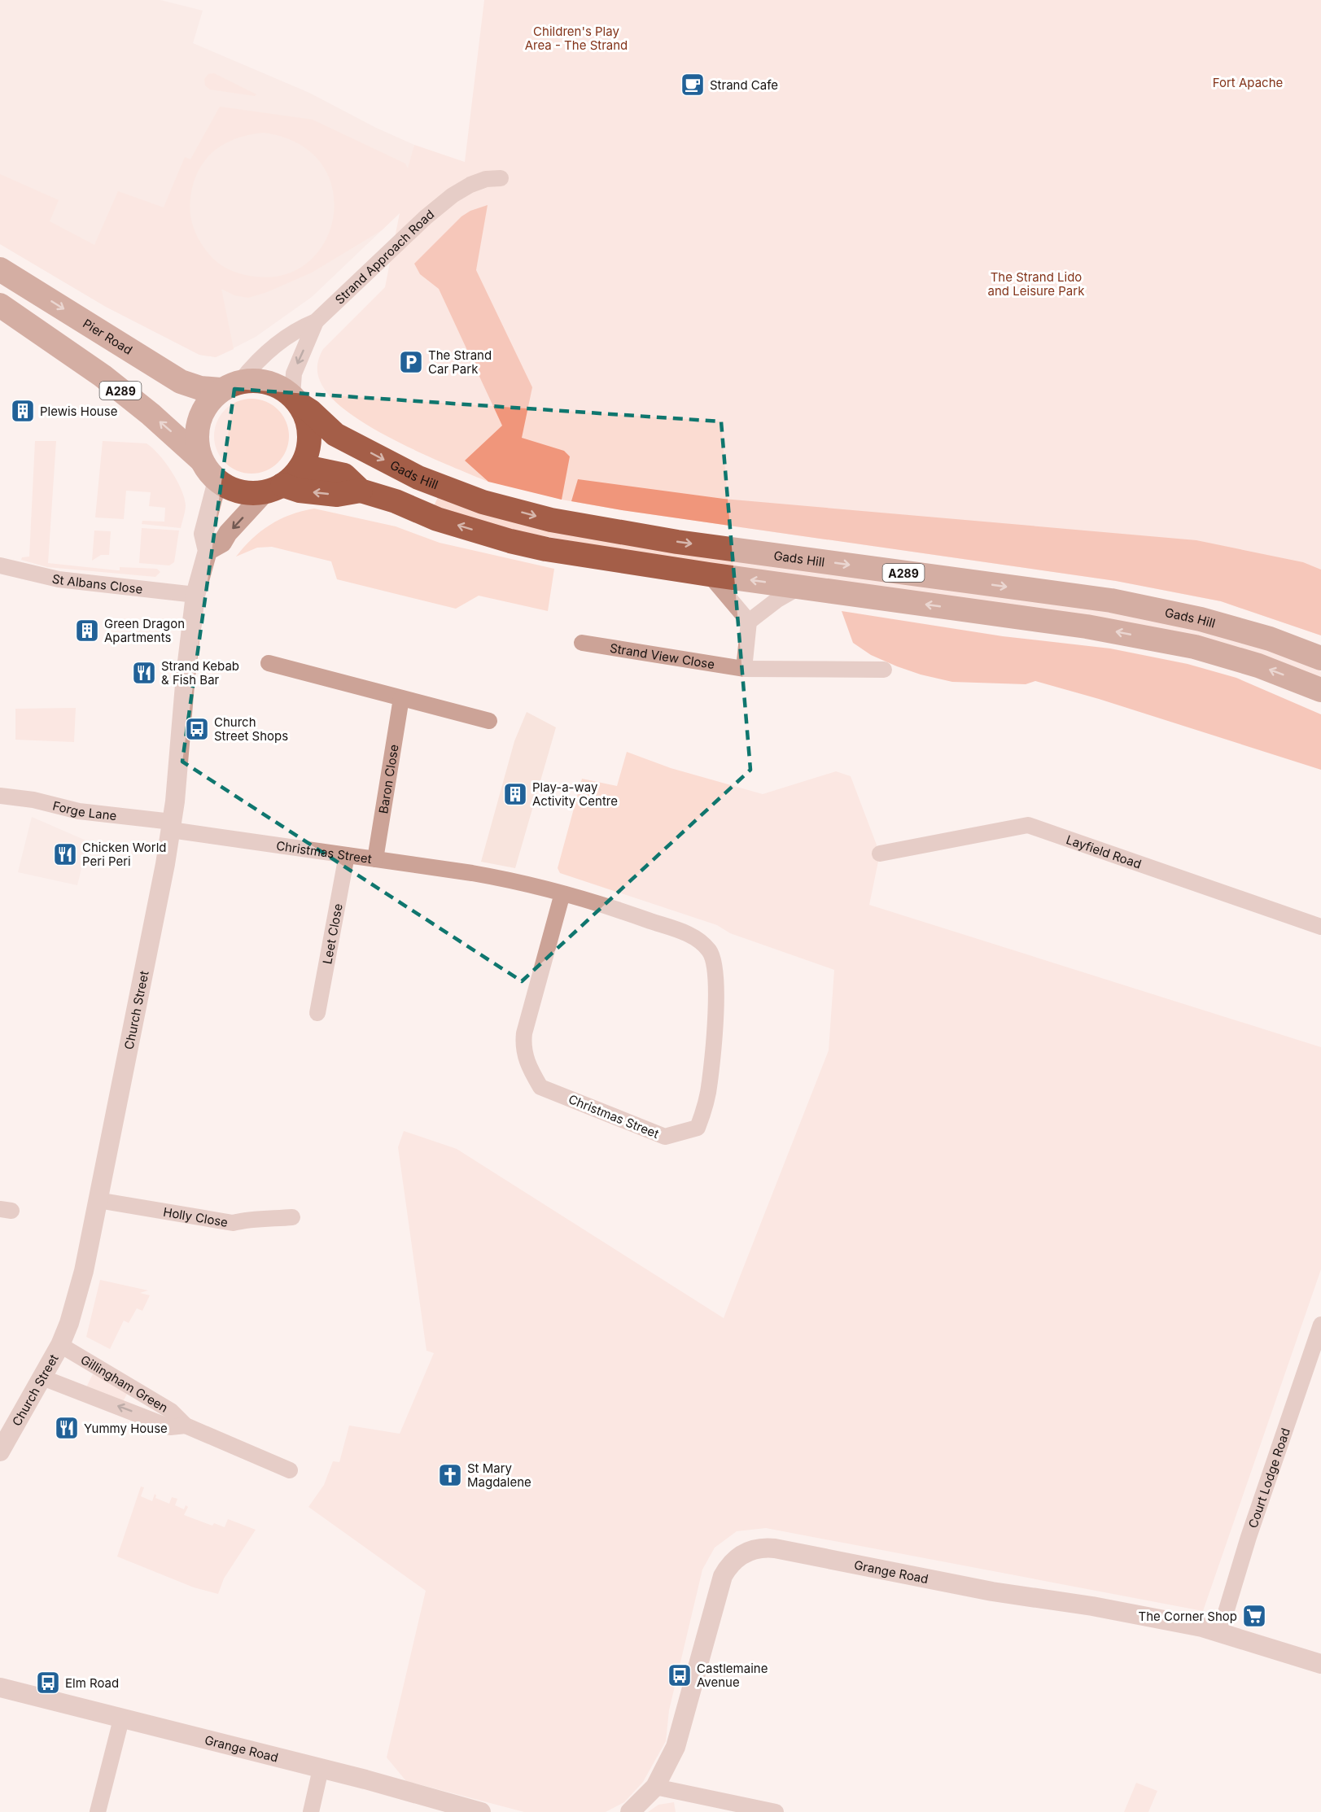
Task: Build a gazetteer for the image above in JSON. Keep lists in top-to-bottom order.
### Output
{
  "streets": {
    "main road": ["Pier Road", "A289", "Gads Hill"],
    "street": [
      "Strand Approach Road",
      "St Albans Close",
      "Strand View Close",
      "Baron Close",
      "Forge Lane",
      "Layfield Road",
      "Christmas Street",
      "Leet Close",
      "Church Street",
      "Holly Close",
      "Gillingham Green",
      "Court Lodge Road",
      "Grange Road"
    ]
  },
  "crossings": [
    ["Strand Approach Road", "Pier Road"],
    ["Strand Approach Road", "A289"],
    ["Strand Approach Road", "Gads Hill"],
    ["Strand Approach Road", "Church Street"],
    ["Pier Road", "A289"],
    ["Pier Road", "Gads Hill"],
    ["Pier Road", "Church Street"],
    ["A289", "Gads Hill"],
    ["A289", "Church Street"],
    ["Gads Hill", "Church Street"],
    ["St Albans Close", "Church Street"],
    ["Baron Close", "Christmas Street"],
    ["Forge Lane", "Christmas Street"],
    ["Forge Lane", "Church Street"],
    ["Christmas Street", "Leet Close"],
    ["Christmas Street", "Church Street"],
    ["Church Street", "Holly Close"],
    ["Church Street", "Gillingham Green"],
    ["Court Lodge Road", "Grange Road"]
  ],
  "parks": ["Children's Play Area - The Strand", "Fort Apache", "The Strand Lido and Leisure Park"],
  "places": {
    "cafe": ["Strand Cafe"],
    "parking": ["The Strand Car Park"],
    "building": ["Plewis House", "Green Dragon Apartments", "Play-a-way Activity Centre"],
    "restaurant": ["Strand Kebab & Fish Bar", "Chicken World Peri Peri", "Yummy House"],
    "bus stop": ["Church Street Shops", "Castlemaine Avenue", "Elm Road"],
    "church": ["St Mary Magdalene"],
    "supermarket": ["The Corner Shop"]
  }
}
